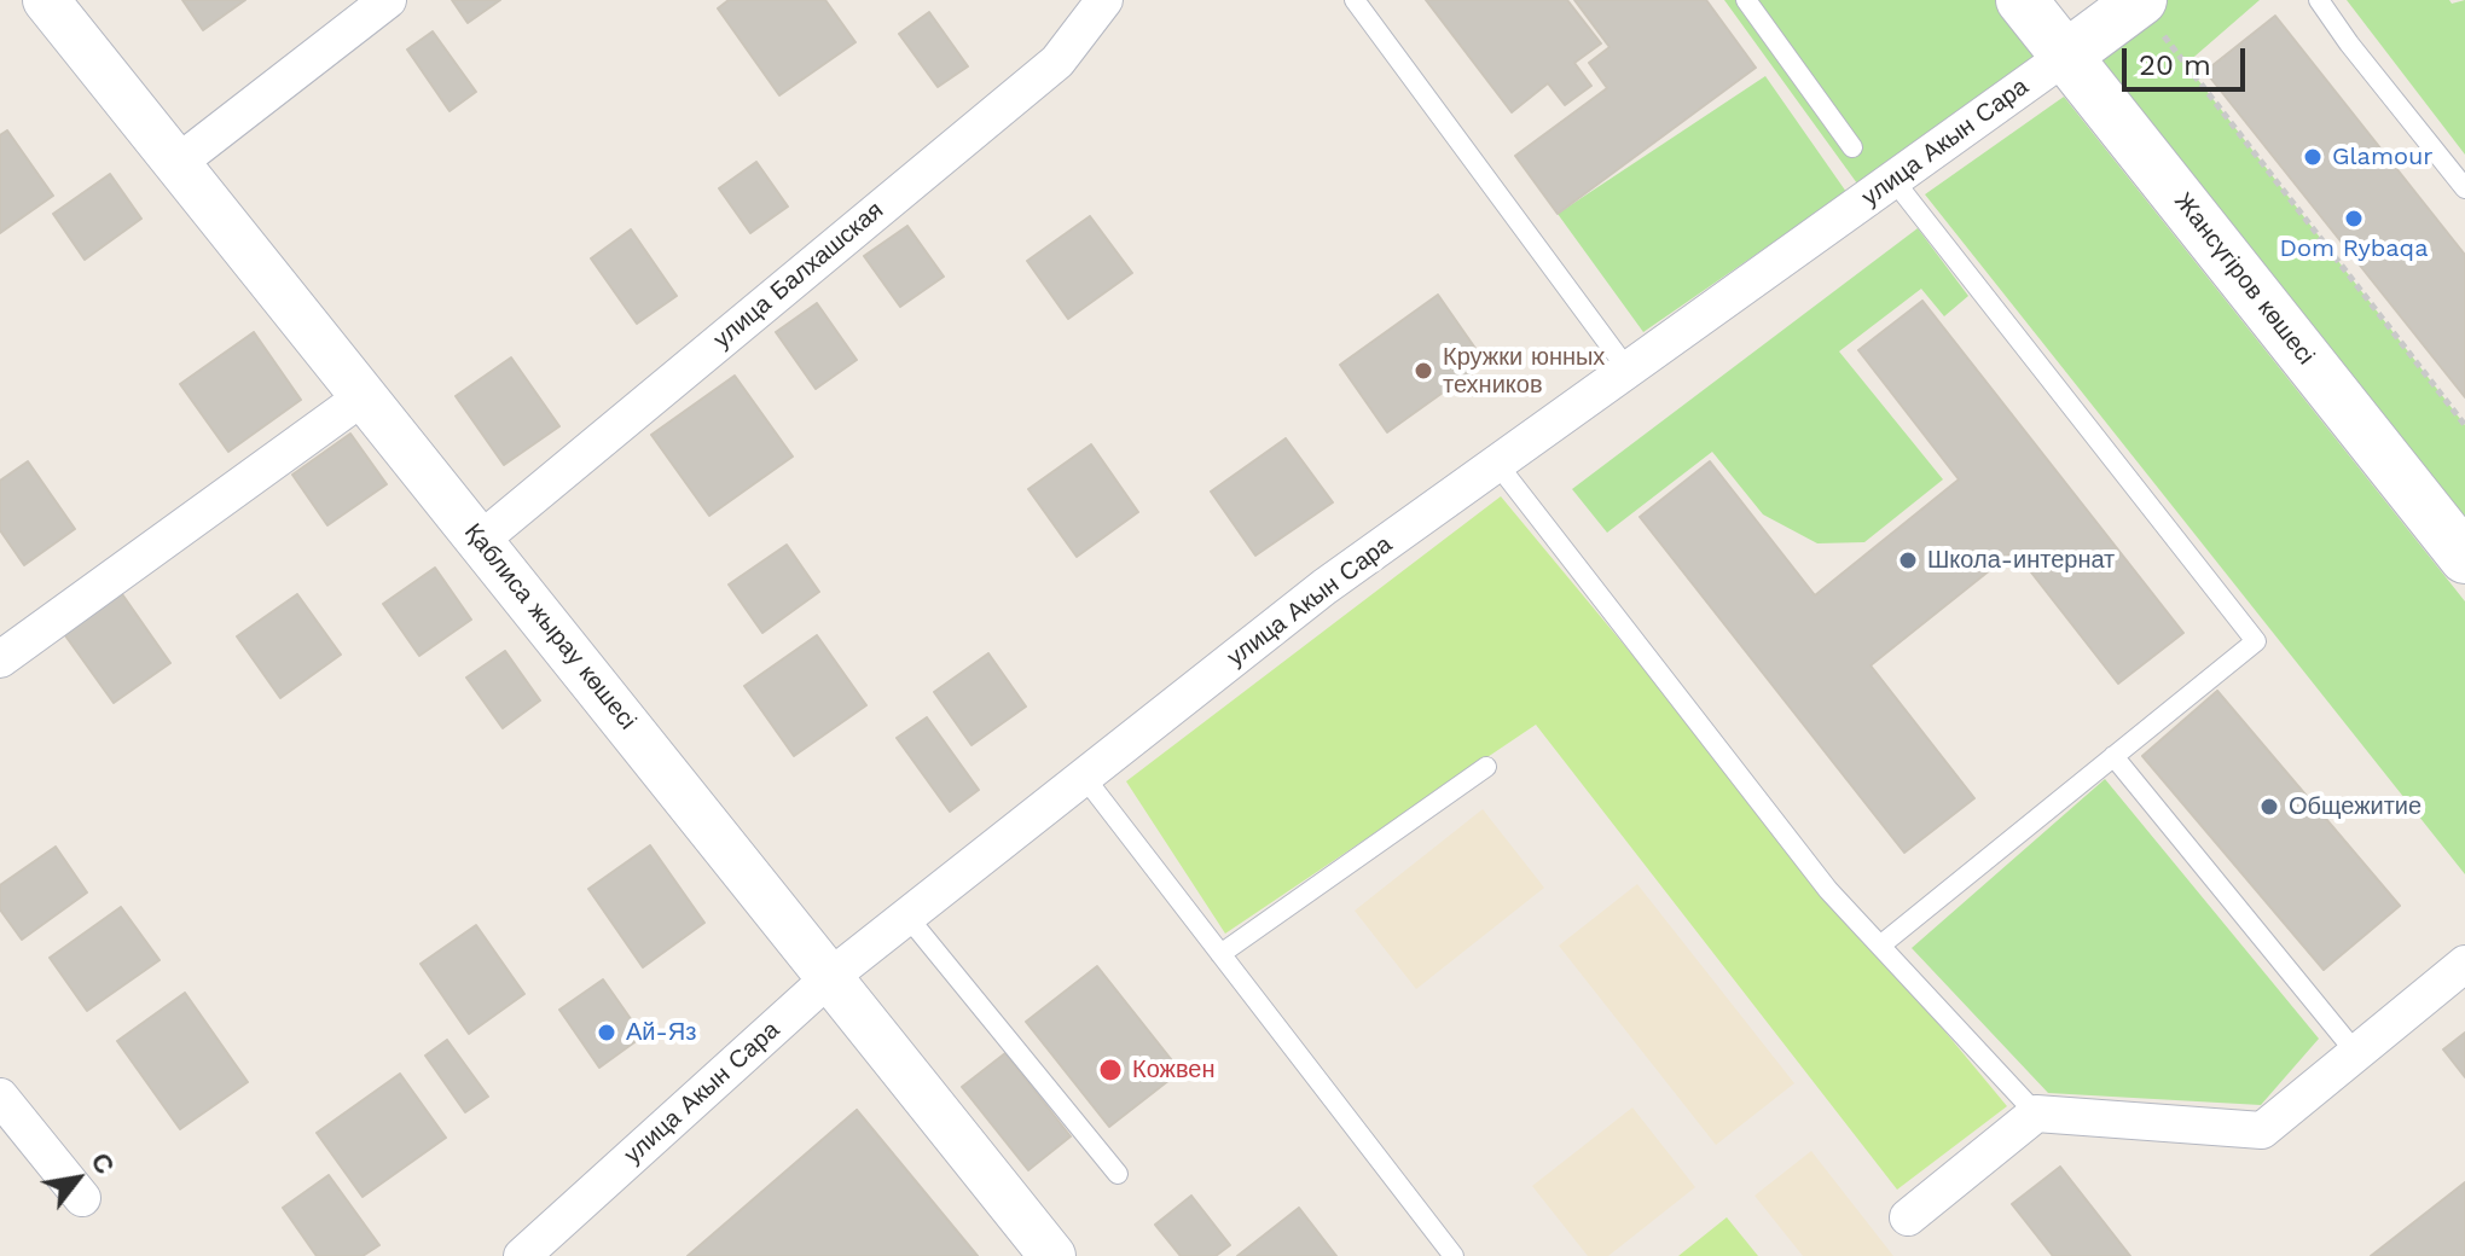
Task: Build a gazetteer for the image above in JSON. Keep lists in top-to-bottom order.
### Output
{
  "streets": {
    "main road": ["улица Акын Сара", "Жансүгіров көшесі"],
    "street": ["улица Балхашская", "Қаблиса жырау көшесі"]
  },
  "crossings": [
    ["улица Акын Сара", "Жансүгіров көшесі"],
    ["улица Акын Сара", "Қаблиса жырау көшесі"],
    ["улица Балхашская", "Қаблиса жырау көшесі"]
  ],
  "places": [
    "Glamour",
    "Dom Rybaqa",
    "Кружки юнных техников",
    "Школа-интернат",
    "Общежитие",
    "Ай-Яз",
    "Кожвен"
  ],
  "scale_bar": "20 m",
  "north": "top right"
}
